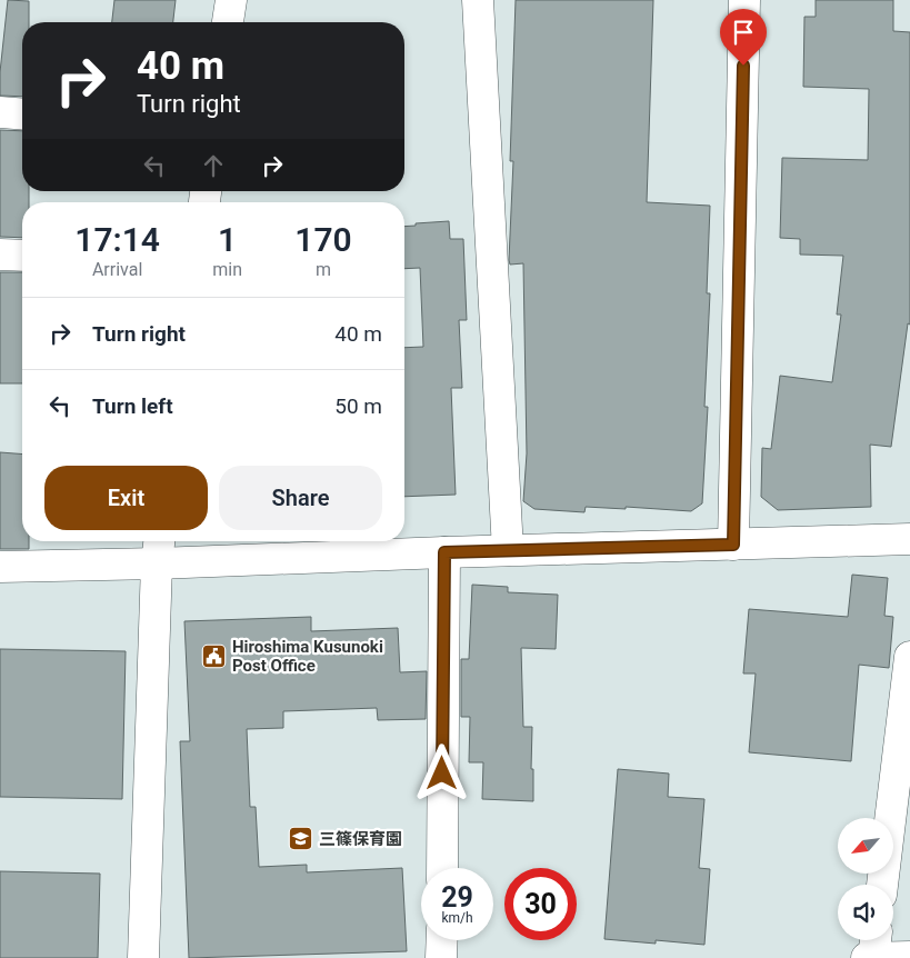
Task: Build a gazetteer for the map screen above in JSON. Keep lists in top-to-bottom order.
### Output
{
  "places": {
    "public building": ["Hiroshima Kusunoki Post Office"],
    "school or university": ["三篠保育園"]
  },
  "north": "bottom left",
  "page": {
    "turn": ["40 m", "Turn right"],
    "eta": [
      "17:14",
      "Arrival",
      "1",
      "min",
      "170",
      "m"
    ],
    "list": [
      {
        "name": "Turn right",
        "value": "40 m"
      },
      {
        "name": "Turn left",
        "value": "50 m"
      }
    ],
    "buttons": ["Exit", "Share"],
    "speed": "29 km/h",
    "limit": "30"
  }
}
